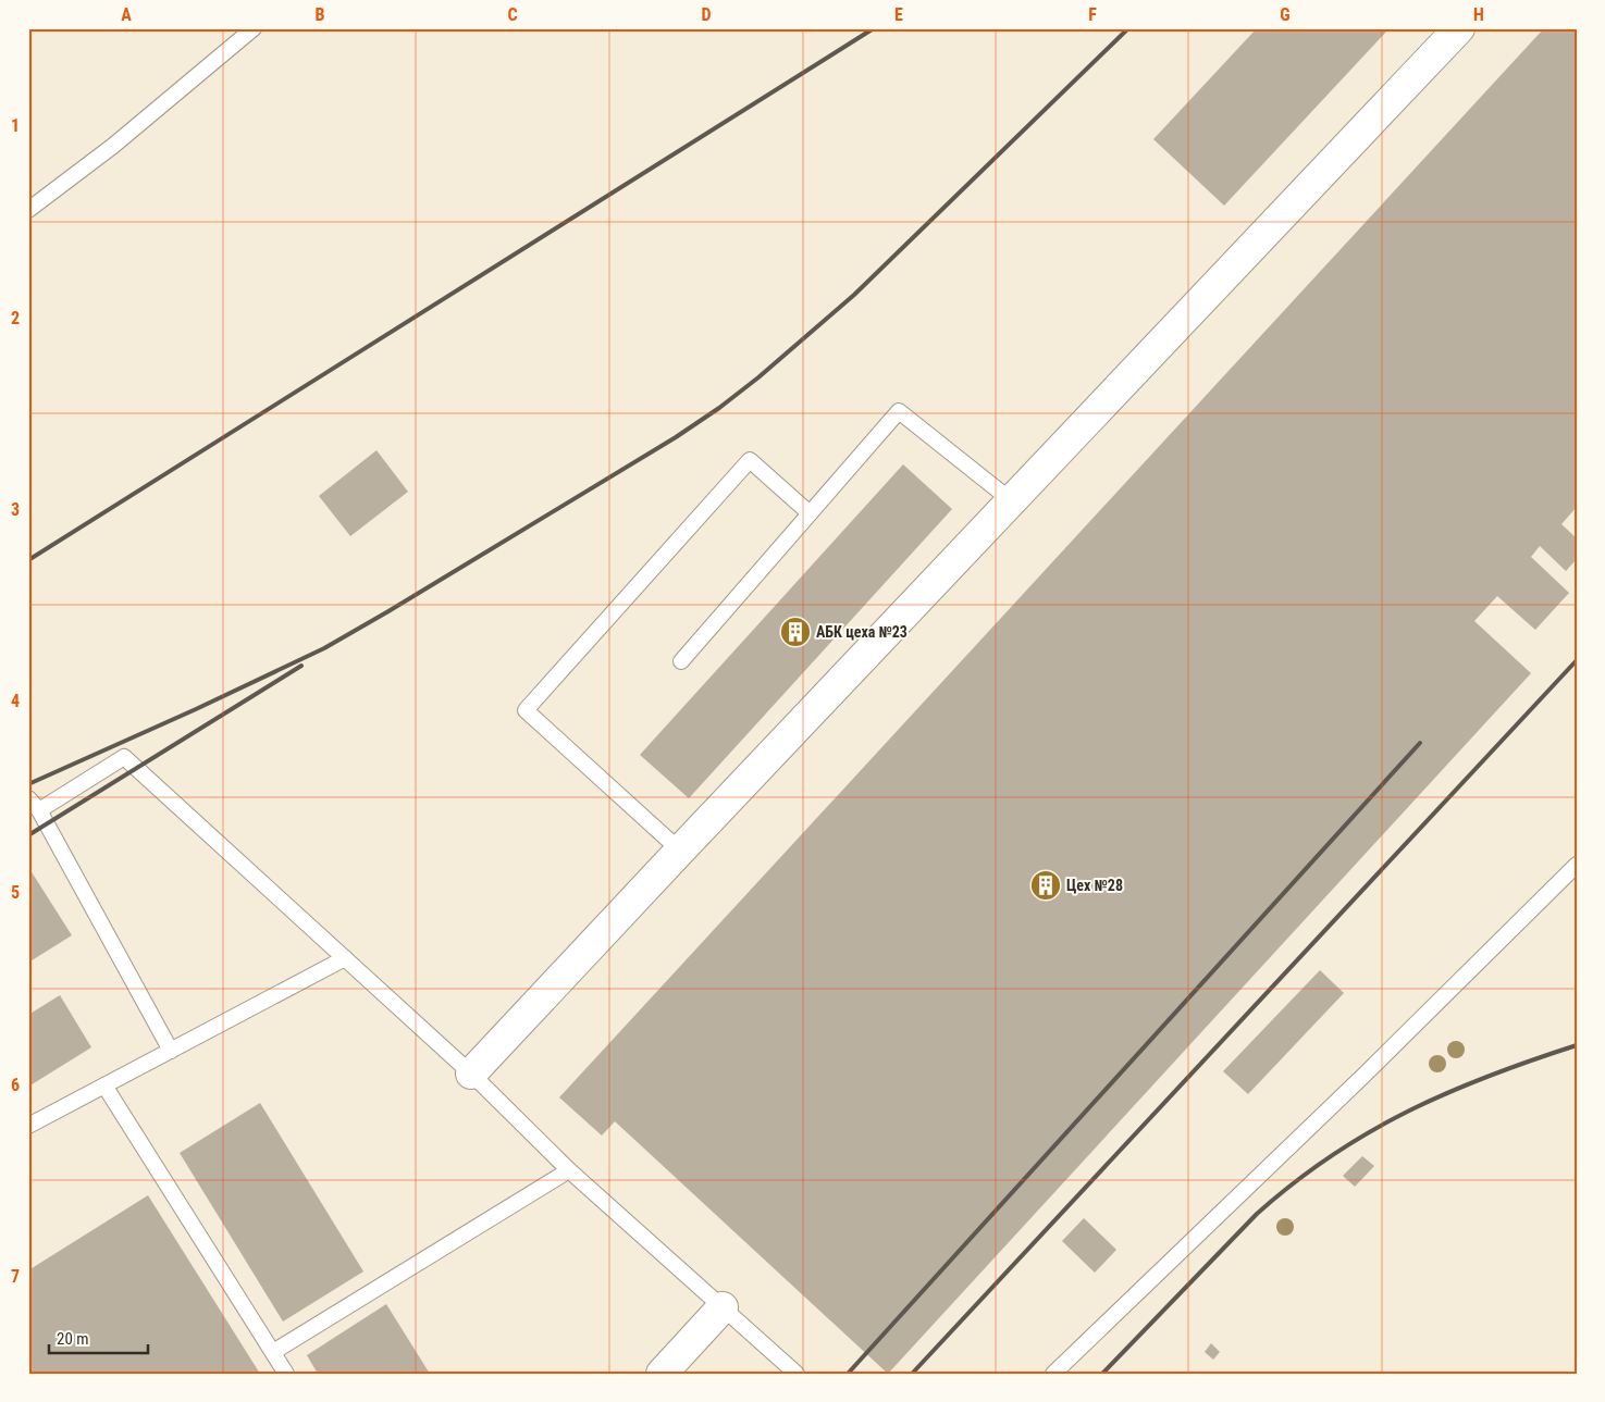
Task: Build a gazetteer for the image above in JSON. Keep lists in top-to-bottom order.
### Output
{
  "places": {
    "building": ["АБК цеха №23", "Цех №28"]
  },
  "scale_bar": "20 m",
  "grid": {
    "columns": [
      "A",
      "B",
      "C",
      "D",
      "E",
      "F",
      "G",
      "H"
    ],
    "rows": [
      "1",
      "2",
      "3",
      "4",
      "5",
      "6",
      "7"
    ]
  }
}
